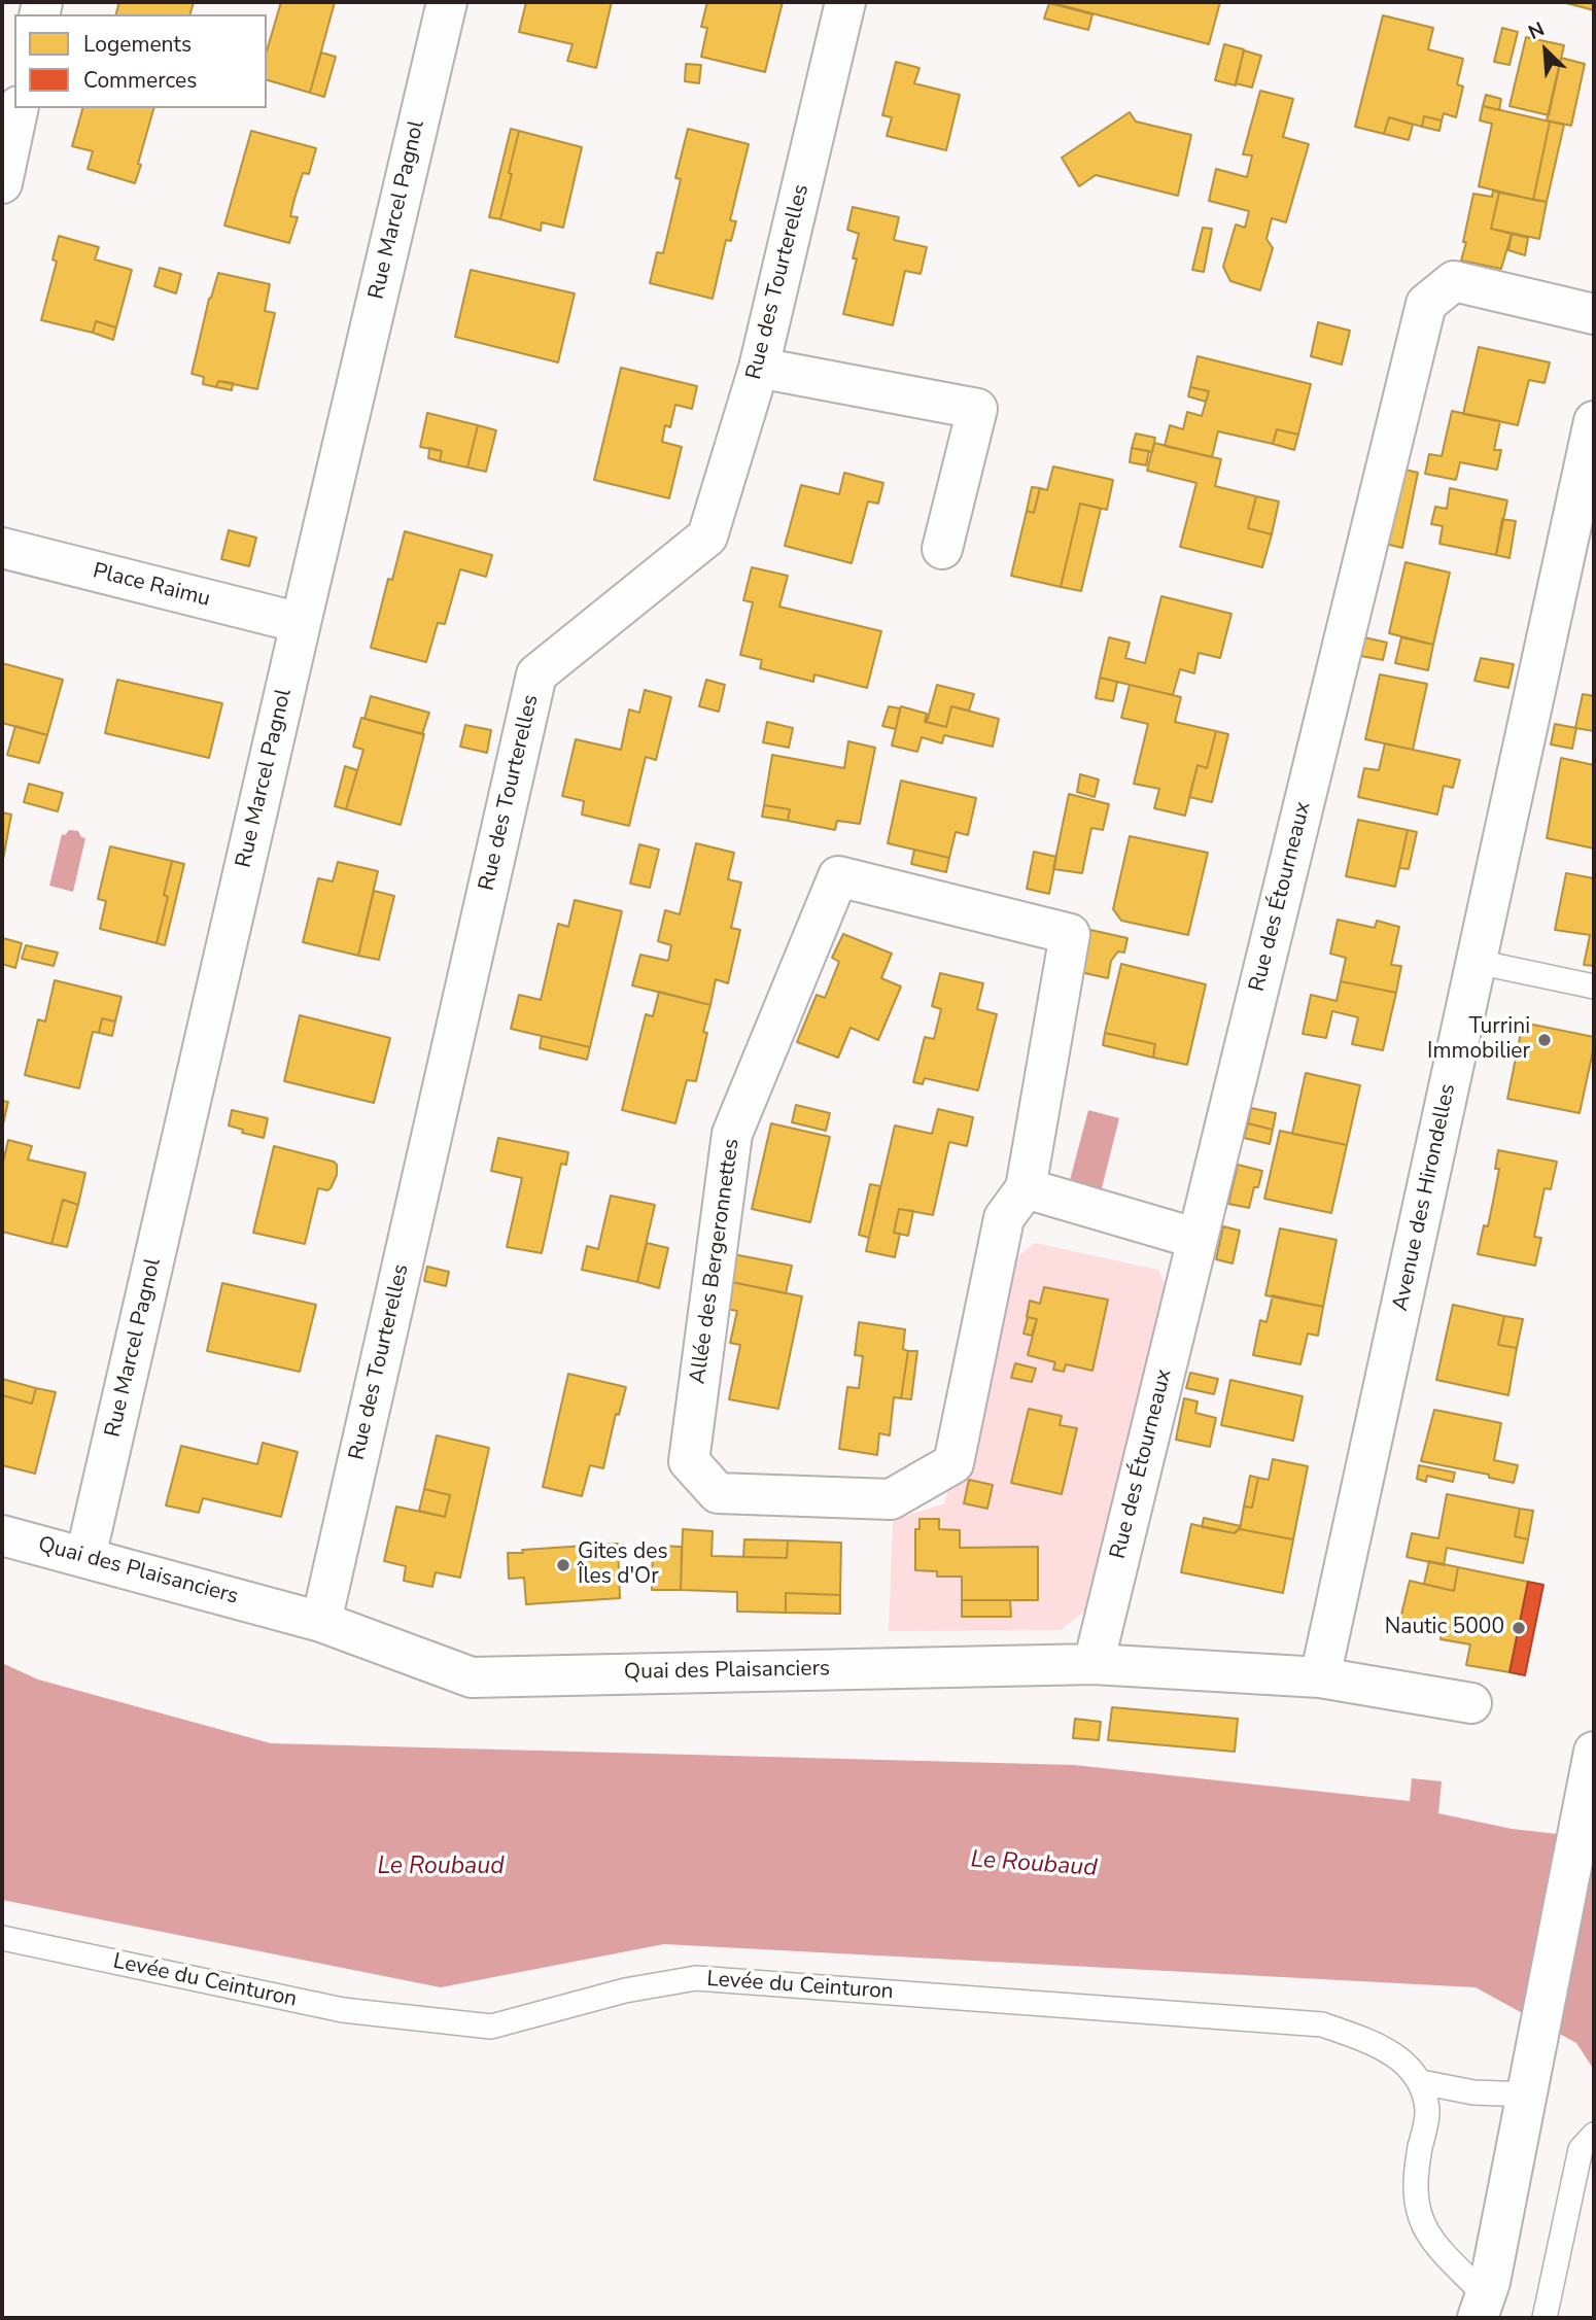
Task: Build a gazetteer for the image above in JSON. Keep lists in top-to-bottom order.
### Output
{
  "streets": {
    "street": [
      "Rue Marcel Pagnol",
      "Rue des Tourterelles",
      "Place Raimu",
      "Rue des Étourneaux",
      "Avenue des Hirondelles",
      "Allée des Bergeronnettes",
      "Quai des Plaisanciers"
    ],
    "lane": ["Levée du Ceinturon"]
  },
  "crossings": [
    ["Rue Marcel Pagnol", "Place Raimu"],
    ["Rue Marcel Pagnol", "Quai des Plaisanciers"],
    ["Rue des Tourterelles", "Quai des Plaisanciers"],
    ["Rue des Étourneaux", "Quai des Plaisanciers"],
    ["Avenue des Hirondelles", "Quai des Plaisanciers"]
  ],
  "water": ["Le Roubaud"],
  "places": ["Turrini Immobilier", "Gites des Îles d'Or", "Nautic 5000"],
  "legend": ["Logements", "Commerces"],
  "north": "top left"
}
